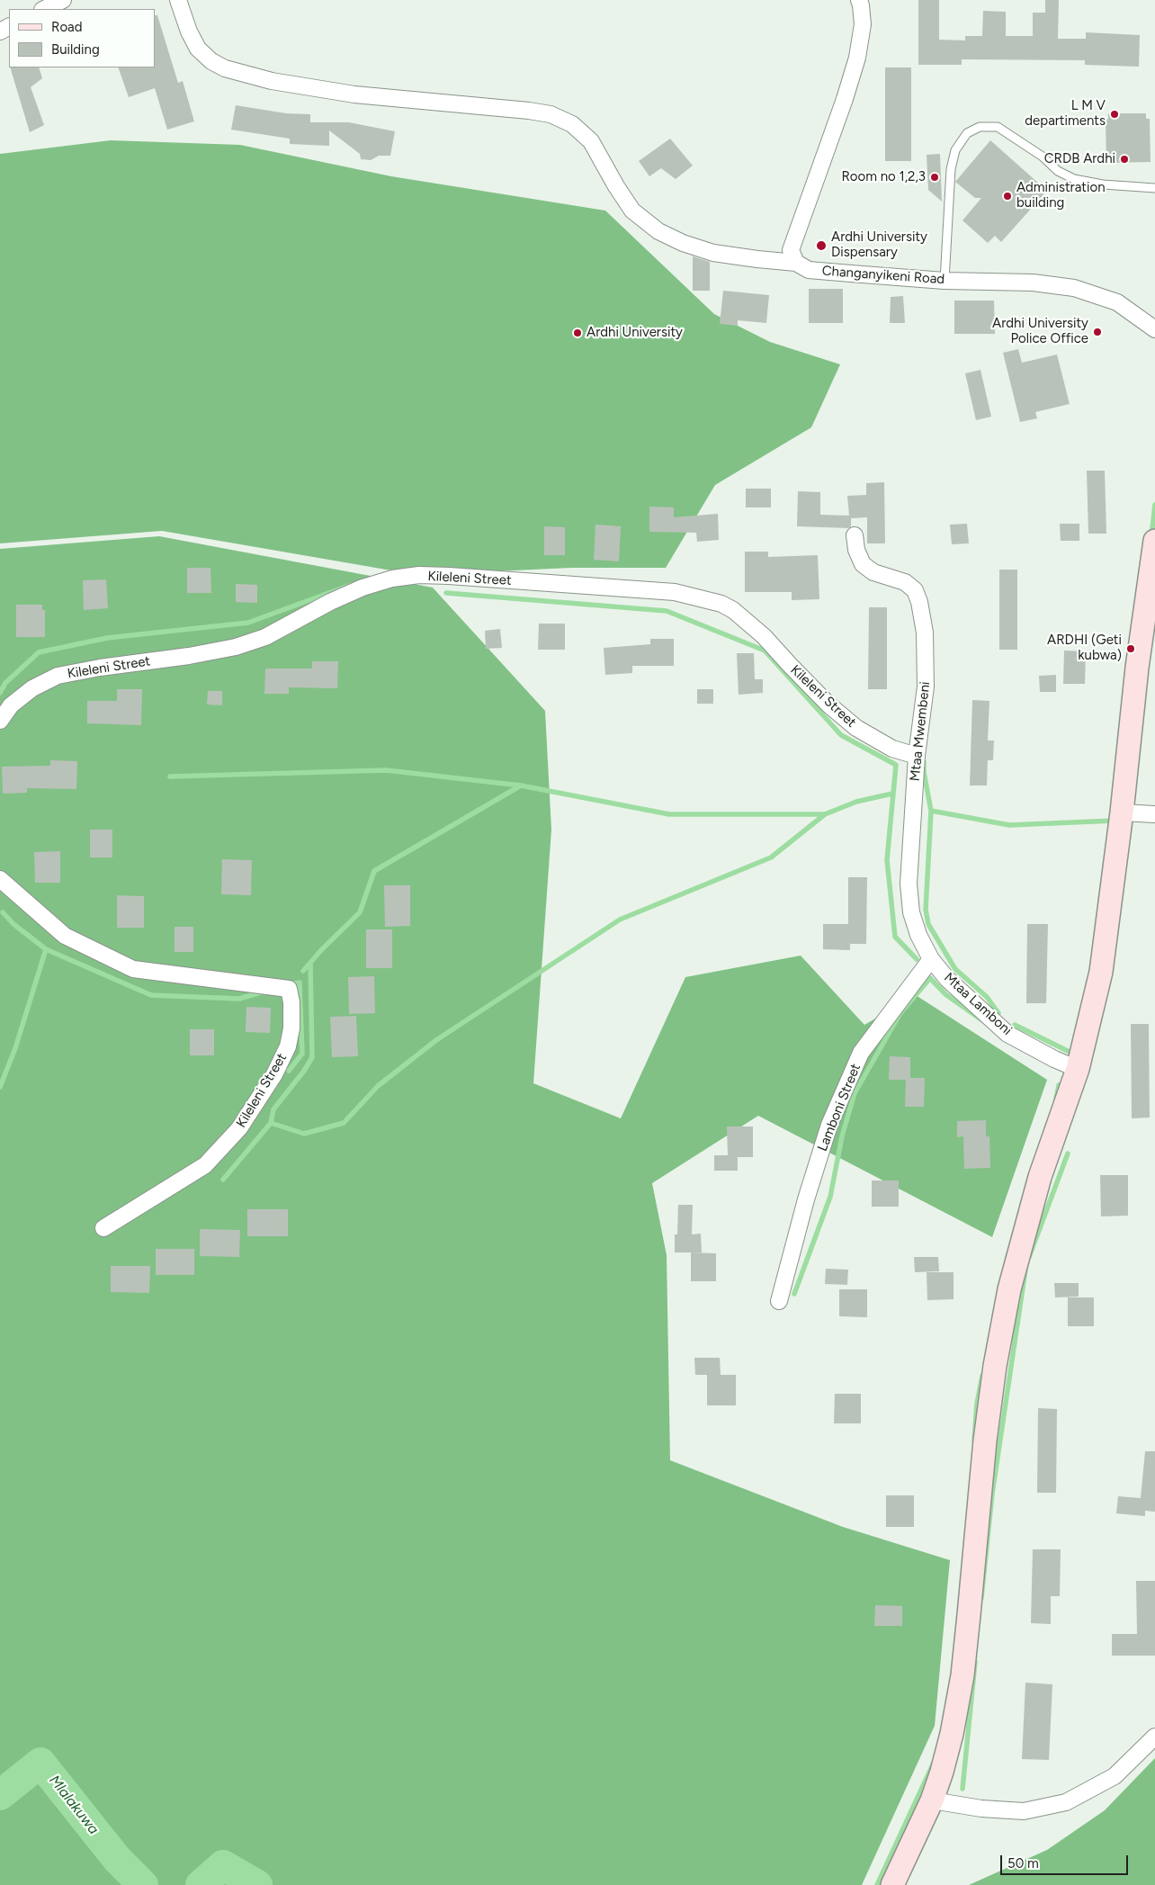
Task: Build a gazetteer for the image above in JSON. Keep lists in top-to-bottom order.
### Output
{
  "streets": {
    "street": [
      "Changanyikeni Road",
      "Kileleni Street",
      "Mtaa Mwembeni",
      "Mtaa Lamboni",
      "Lamboni Street"
    ]
  },
  "crossings": [
    ["Kileleni Street", "Mtaa Mwembeni"],
    ["Mtaa Mwembeni", "Mtaa Lamboni"],
    ["Mtaa Mwembeni", "Lamboni Street"],
    ["Mtaa Lamboni", "Lamboni Street"]
  ],
  "water": ["Mlalakuwa"],
  "places": [
    "L M V departiments",
    "CRDB Ardhi",
    "Room no 1,2,3",
    "Administration building",
    "Ardhi University Dispensary",
    "Ardhi University Police Office",
    "Ardhi University",
    "ARDHI (Geti kubwa)"
  ],
  "legend": ["Road", "Building"],
  "scale_bar": "50 m"
}
